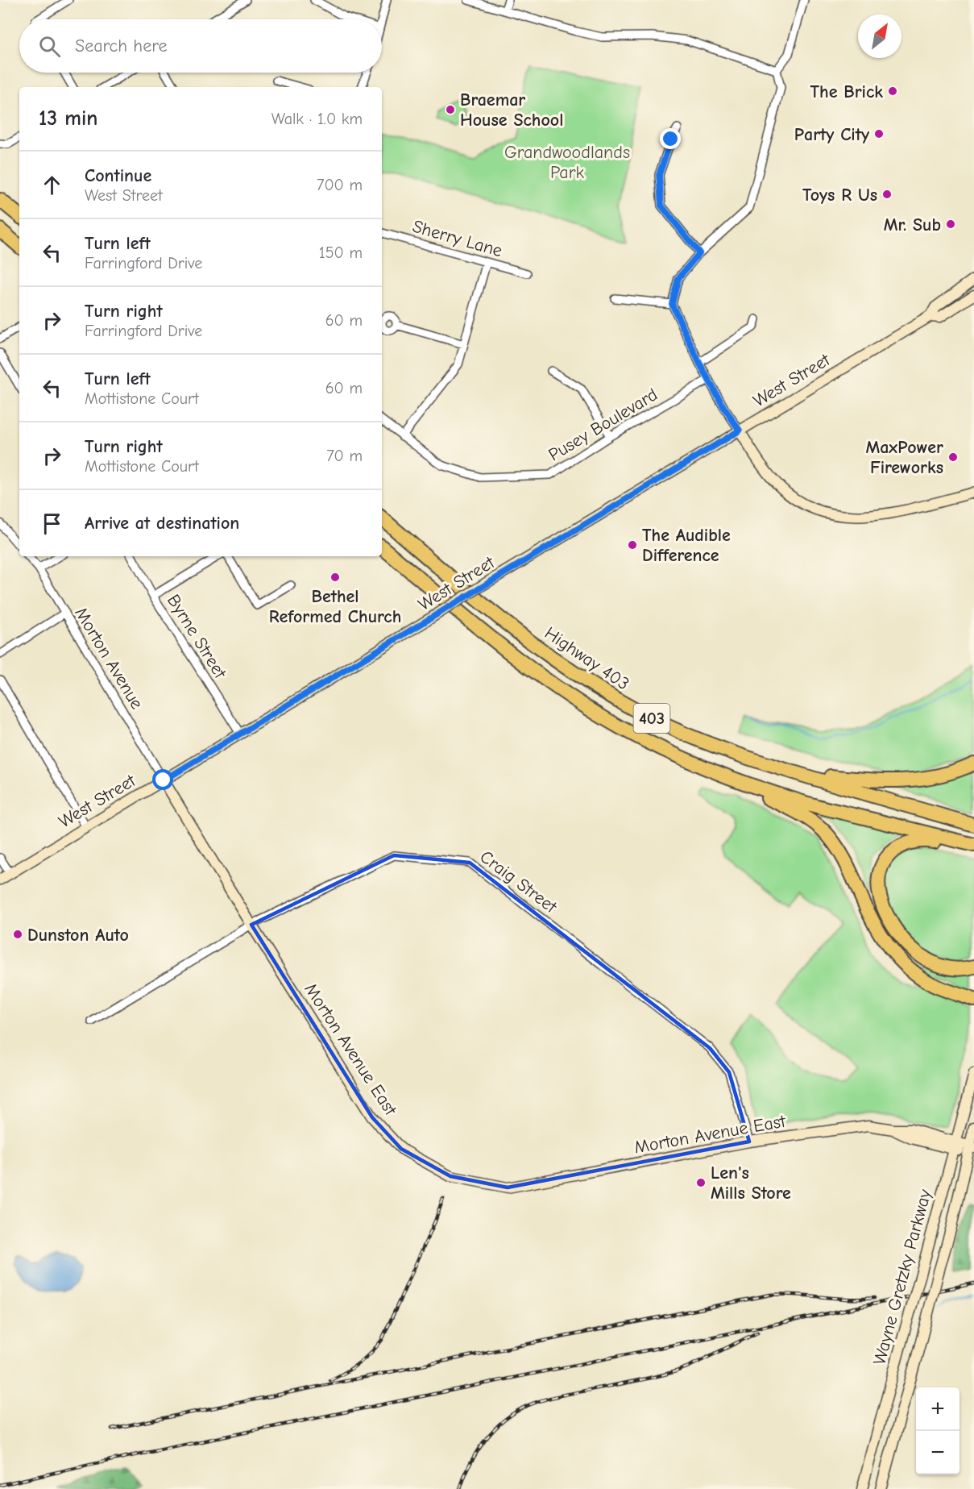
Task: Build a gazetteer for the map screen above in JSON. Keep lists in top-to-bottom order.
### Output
{
  "streets": {
    "highway": ["Highway 403", "403"],
    "main road": ["West Street", "Morton Avenue East", "Wayne Gretzky Parkway"],
    "street": [
      "Sherry Lane",
      "Pusey Boulevard",
      "Byrne Street",
      "Morton Avenue",
      "Craig Street"
    ]
  },
  "crossings": [
    ["West Street", "Byrne Street"],
    ["West Street", "Morton Avenue"],
    ["West Street", "Morton Avenue East"],
    ["Morton Avenue", "Morton Avenue East"],
    ["Craig Street", "Morton Avenue East"],
    ["Morton Avenue East", "Wayne Gretzky Parkway"]
  ],
  "parks": ["Grandwoodlands Park"],
  "places": [
    "The Brick",
    "Braemar House School",
    "Party City",
    "Toys R Us",
    "Mr. Sub",
    "MaxPower Fireworks",
    "The Audible Difference",
    "Bethel Reformed Church",
    "Dunston Auto",
    "Len's Mills Store"
  ],
  "north": "top right",
  "page": {
    "search": "Search here",
    "heading": ["13 min", "Walk · 1.0 km"],
    "list": [
      ["Continue", "West Street", "700 m"],
      ["Turn left", "Farringford Drive", "150 m"],
      ["Turn right", "Farringford Drive", "60 m"],
      ["Turn left", "Mottistone Court", "60 m"],
      ["Turn right", "Mottistone Court", "70 m"],
      "Arrive at destination"
    ],
    "map_buttons": ["+", "−"]
  }
}
